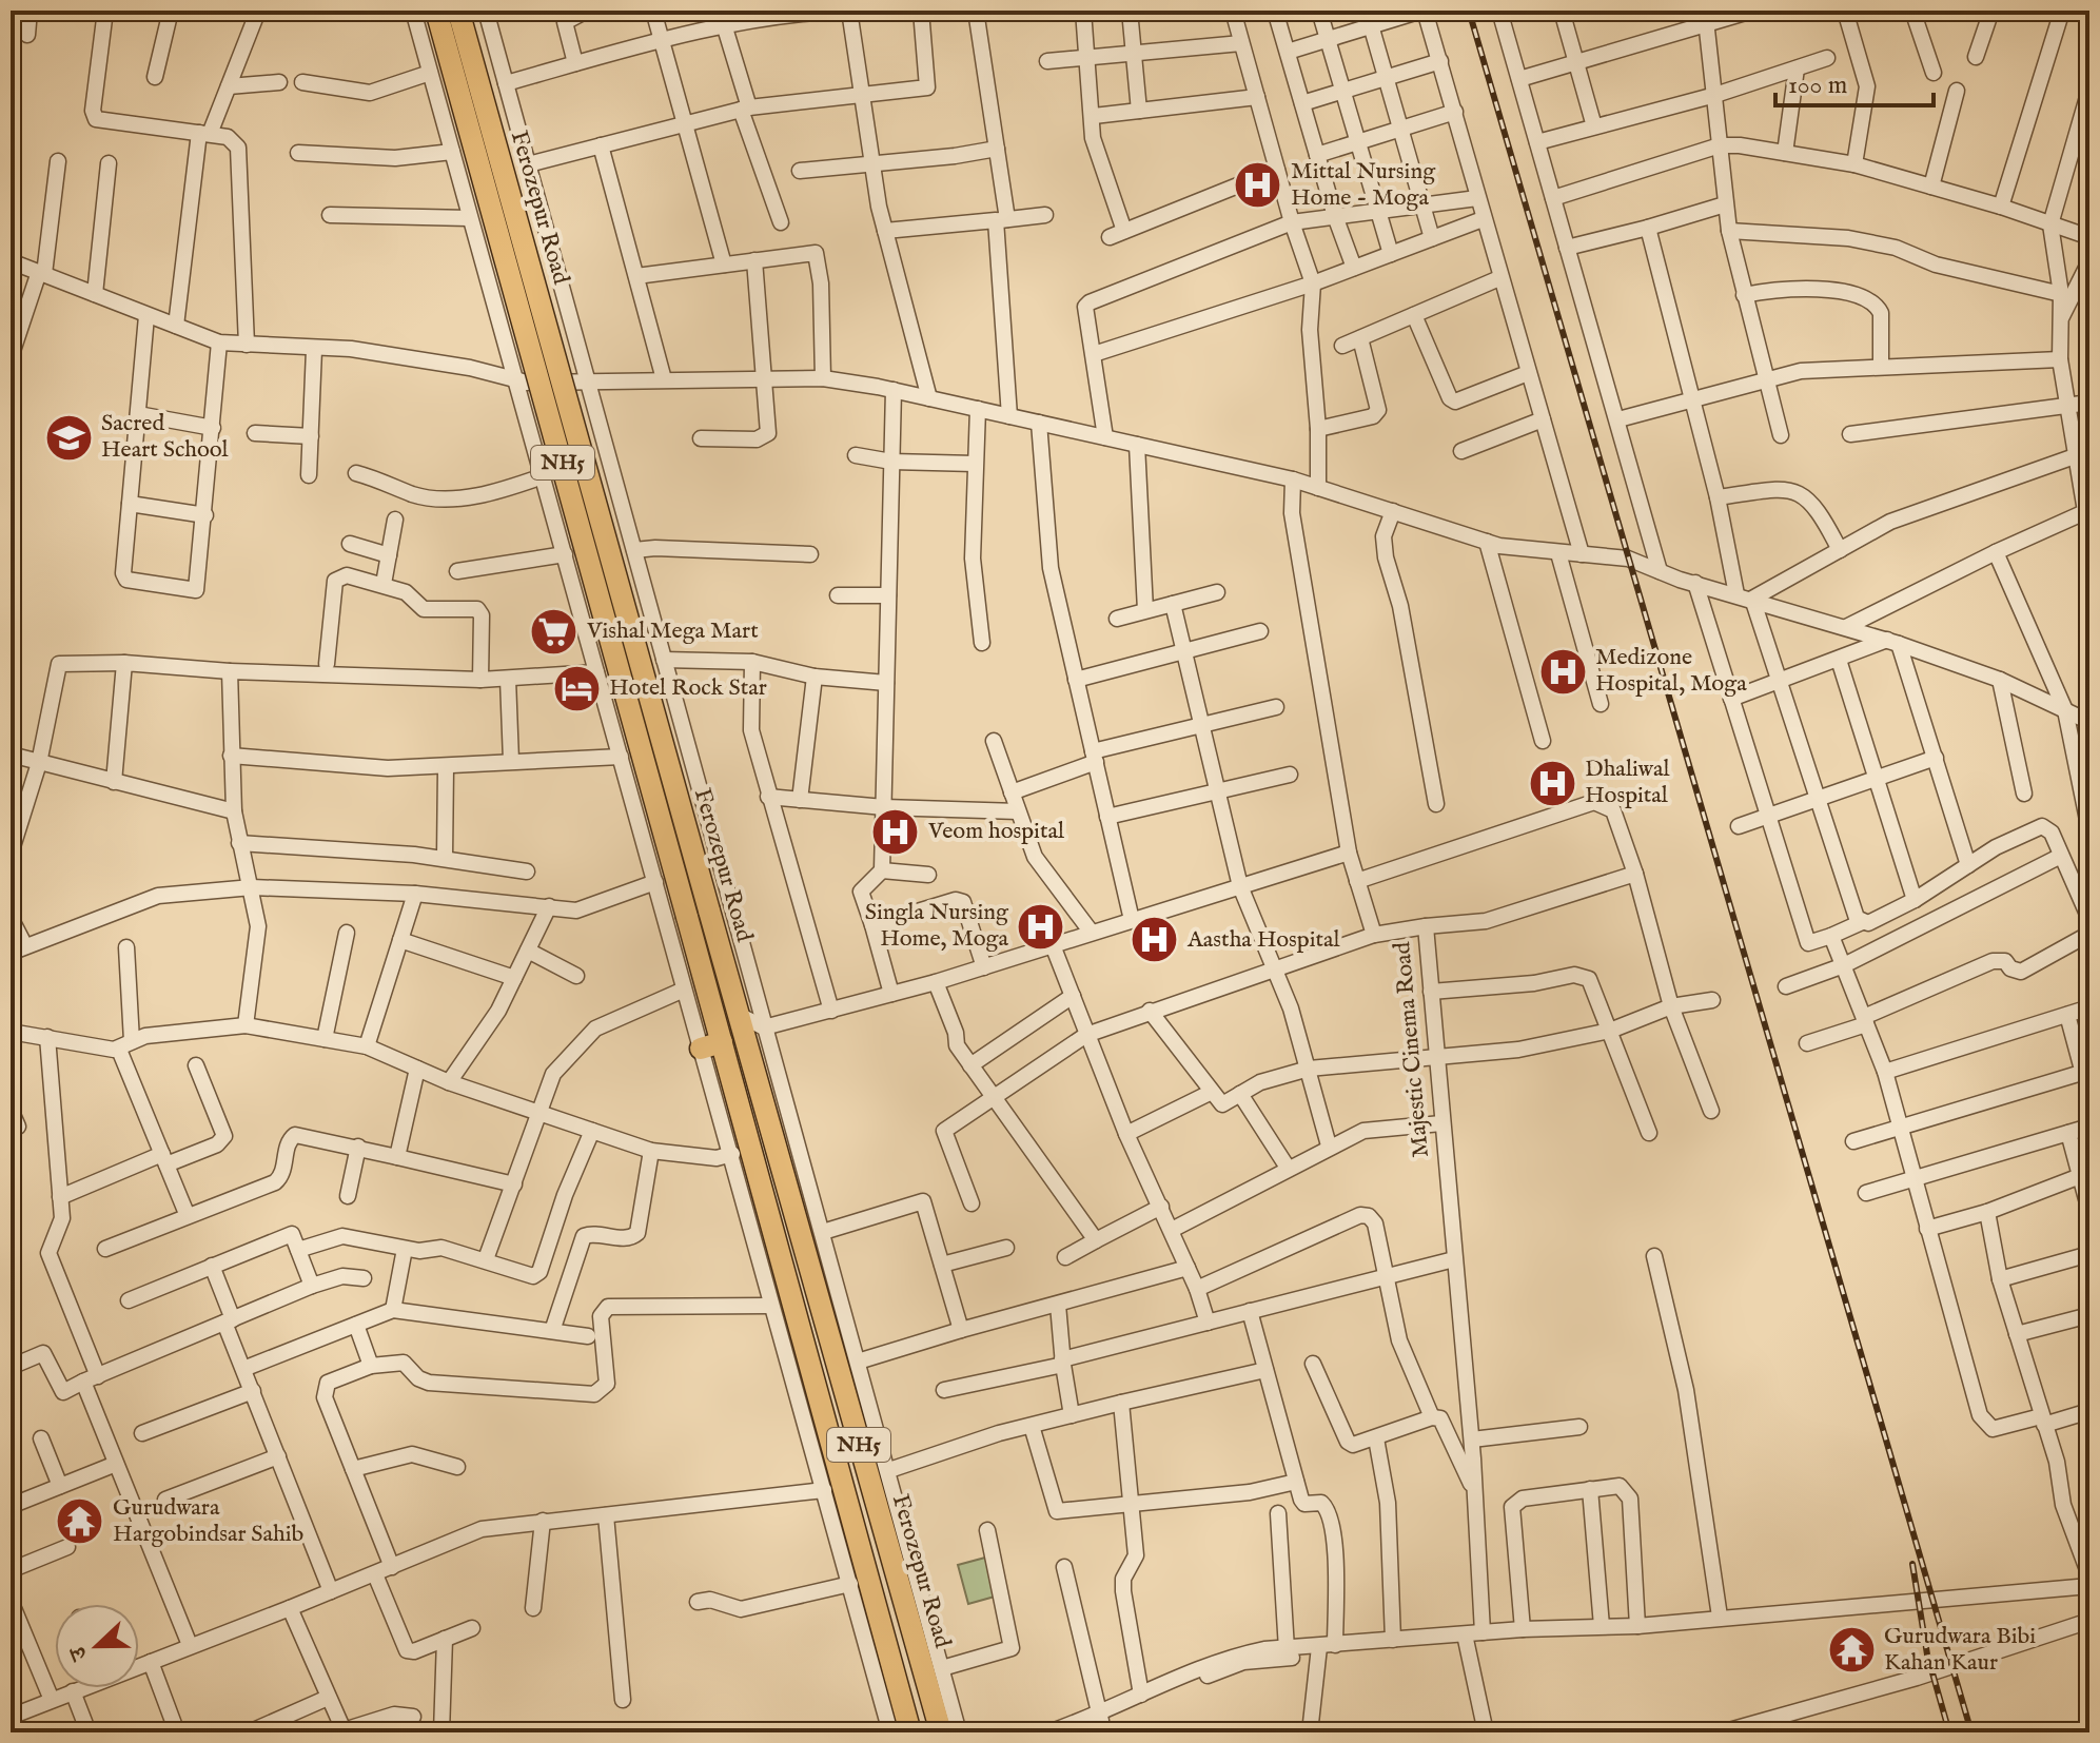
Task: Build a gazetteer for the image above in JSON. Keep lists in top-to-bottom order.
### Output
{
  "streets": {
    "highway": ["Ferozepur Road", "NH5"],
    "street": ["Majestic Cinema Road"]
  },
  "places": {
    "hospital": [
      "Mittal Nursing Home - Moga",
      "Medizone Hospital, Moga",
      "Dhaliwal Hospital",
      "Veom hospital",
      "Singla Nursing Home, Moga",
      "Aastha Hospital"
    ],
    "school or university": ["Sacred Heart School"],
    "supermarket": ["Vishal Mega Mart"],
    "hotel": ["Hotel Rock Star"],
    "temple": ["Gurudwara Hargobindsar Sahib", "Gurudwara Bibi Kahan Kaur"]
  },
  "scale_bar": "100 m",
  "north": "left"
}
